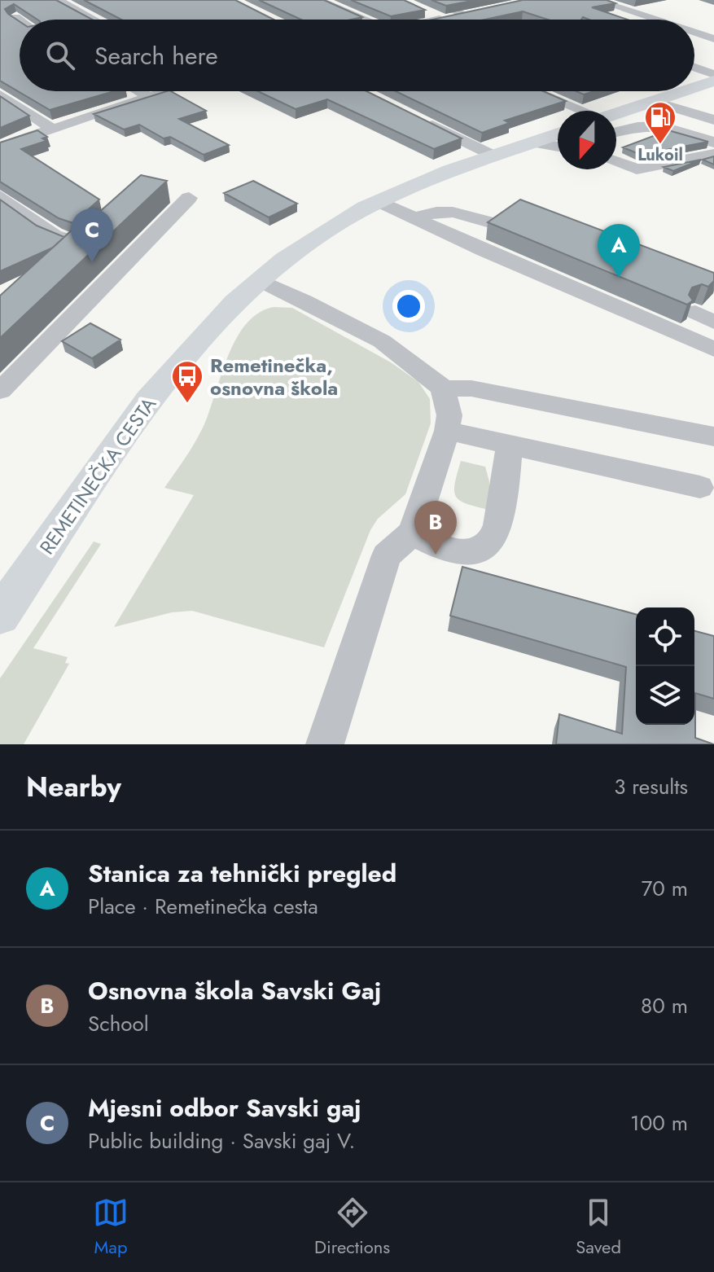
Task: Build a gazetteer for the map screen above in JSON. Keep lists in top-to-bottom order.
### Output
{
  "streets": {
    "main road": ["REMETINEČKA CESTA"]
  },
  "places": {
    "fuel station": ["Lukoil"],
    "bus stop": ["Remetinečka, osnovna škola"]
  },
  "north": "bottom",
  "page": {
    "search": "Search here",
    "pins": ["C", "A", "B"],
    "heading": ["Nearby", "3 results"],
    "list": [
      {
        "mark": "A",
        "name": "Stanica za tehnički pregled",
        "note": "Place · Remetinečka cesta",
        "value": "70 m"
      },
      {
        "mark": "B",
        "name": "Osnovna škola Savski Gaj",
        "note": "School",
        "value": "80 m"
      },
      {
        "mark": "C",
        "name": "Mjesni odbor Savski gaj",
        "note": "Public building · Savski gaj V.",
        "value": "100 m"
      }
    ],
    "nav": ["Map", "Directions", "Saved"]
  }
}
